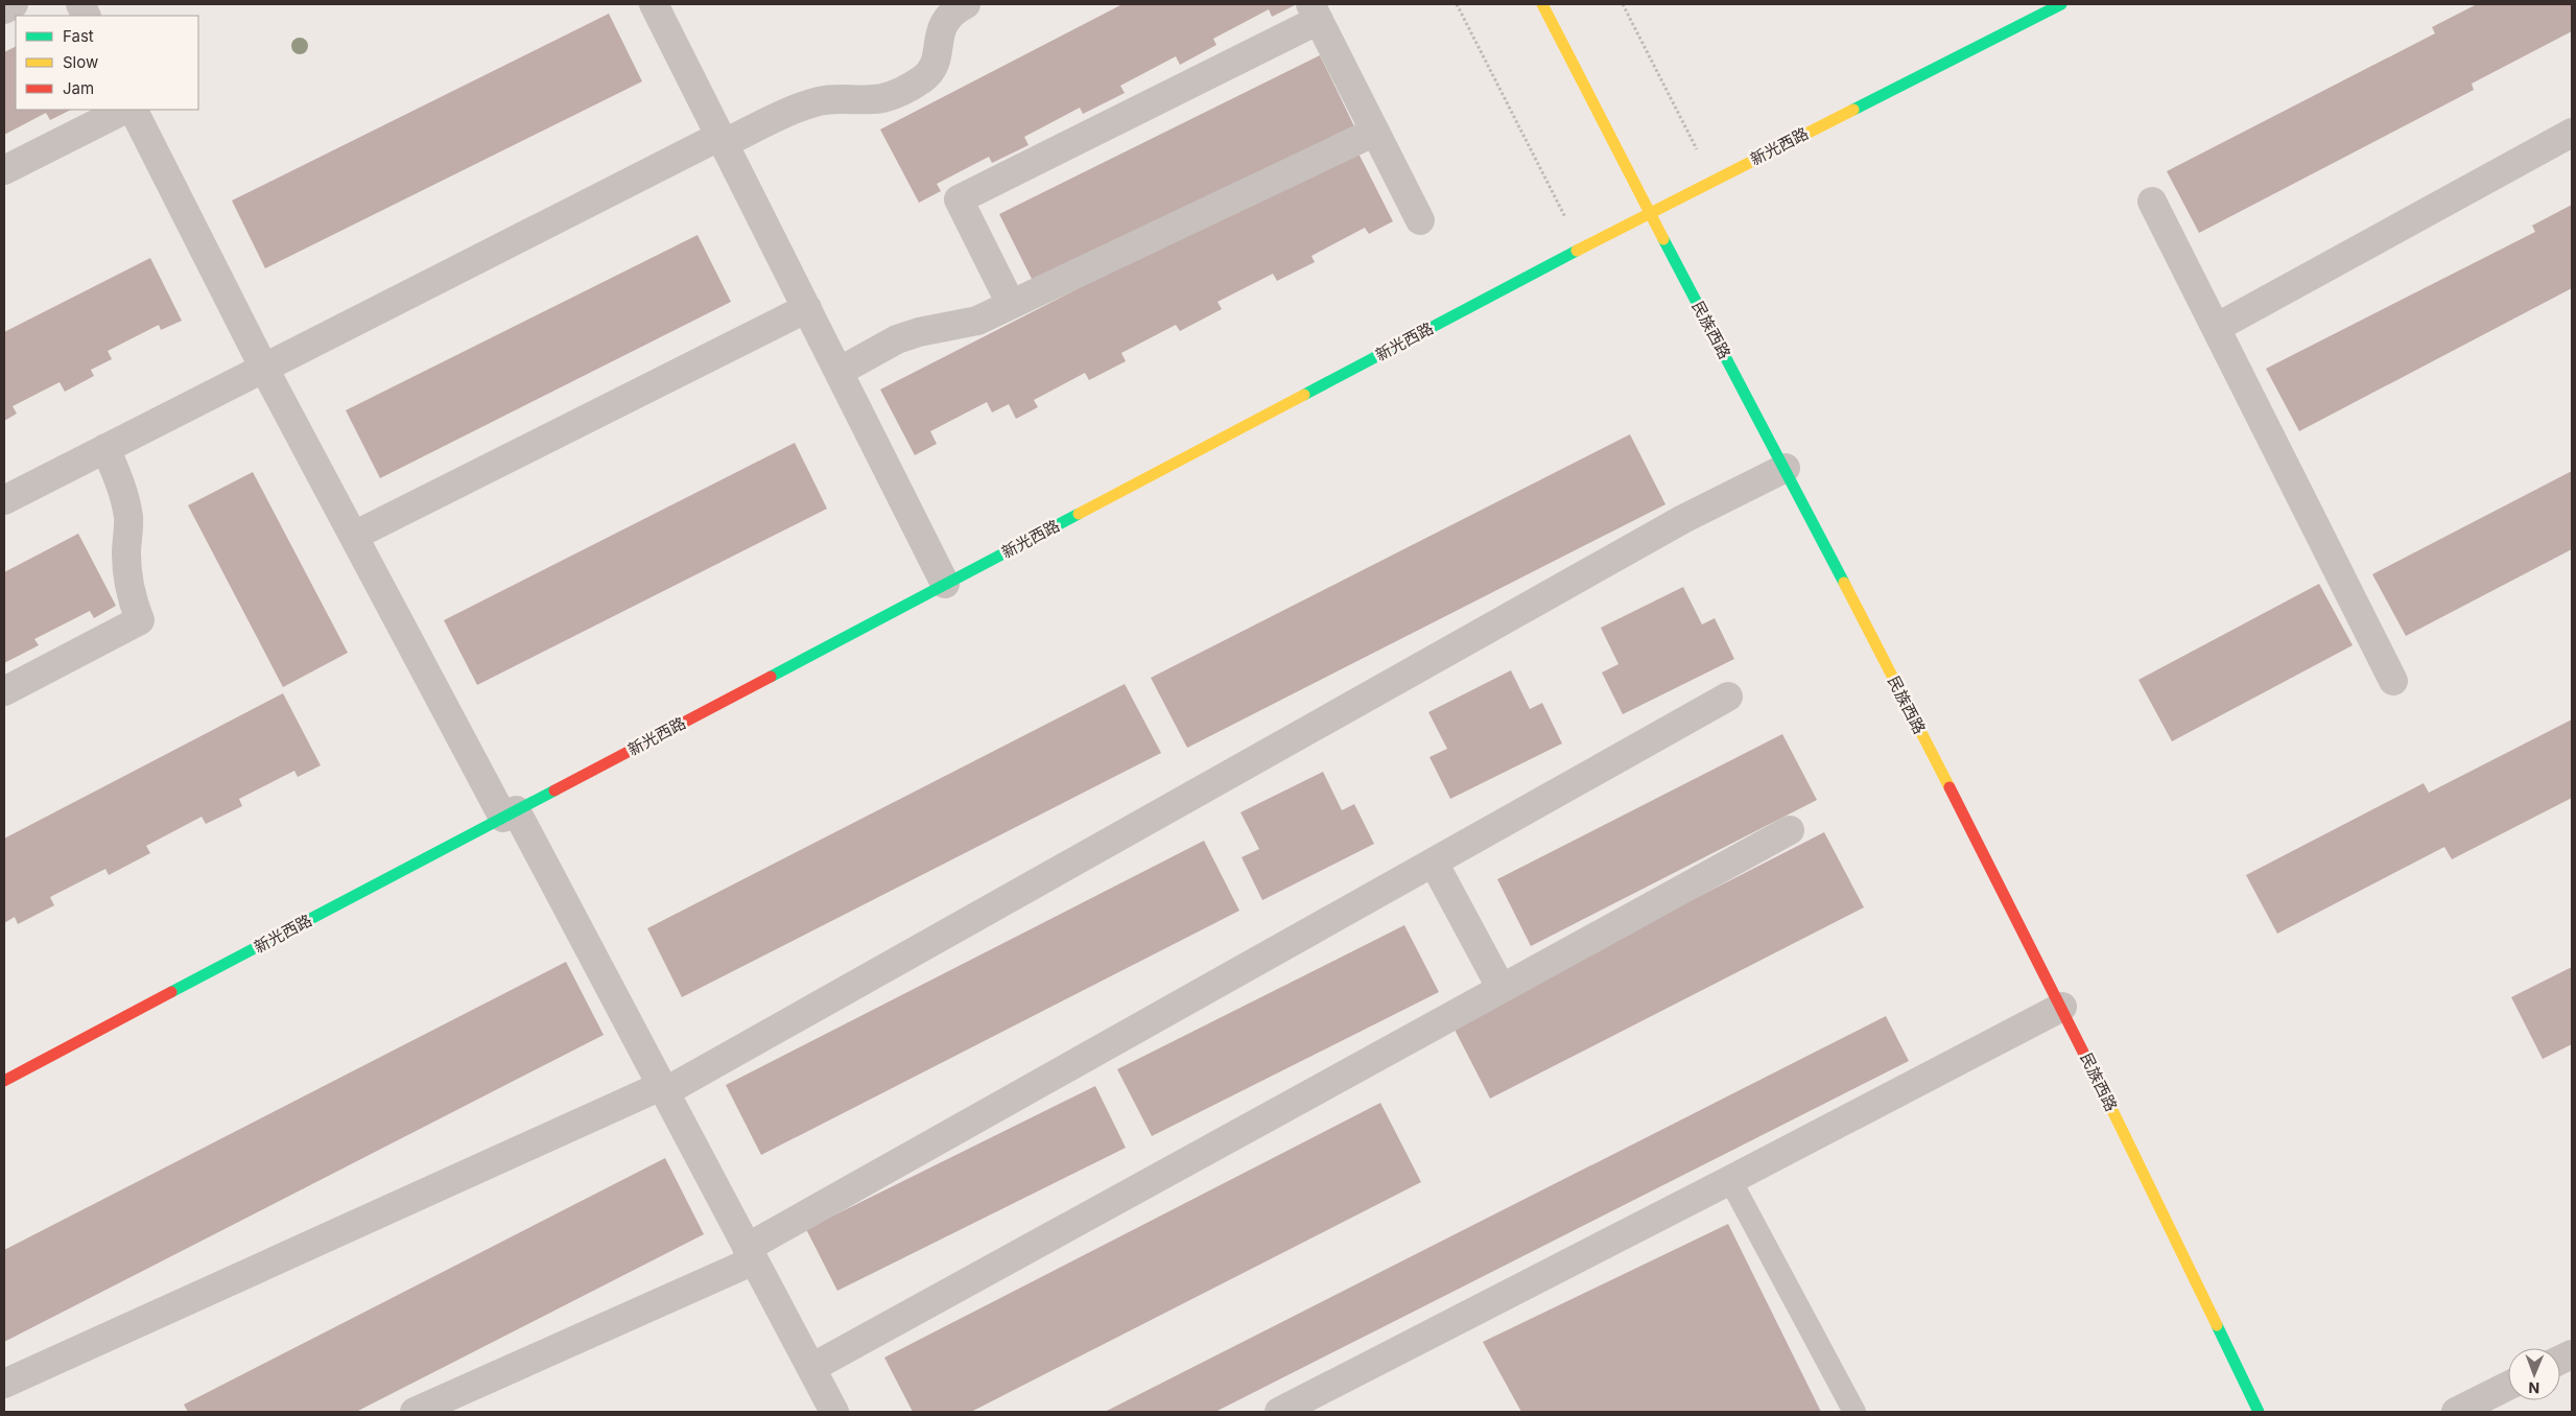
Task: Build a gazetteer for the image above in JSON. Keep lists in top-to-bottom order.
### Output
{
  "streets": {
    "street": ["新光西路", "民族西路"]
  },
  "crossings": [
    ["新光西路", "民族西路"]
  ],
  "legend": ["Fast", "Slow", "Jam"],
  "north": "bottom"
}
